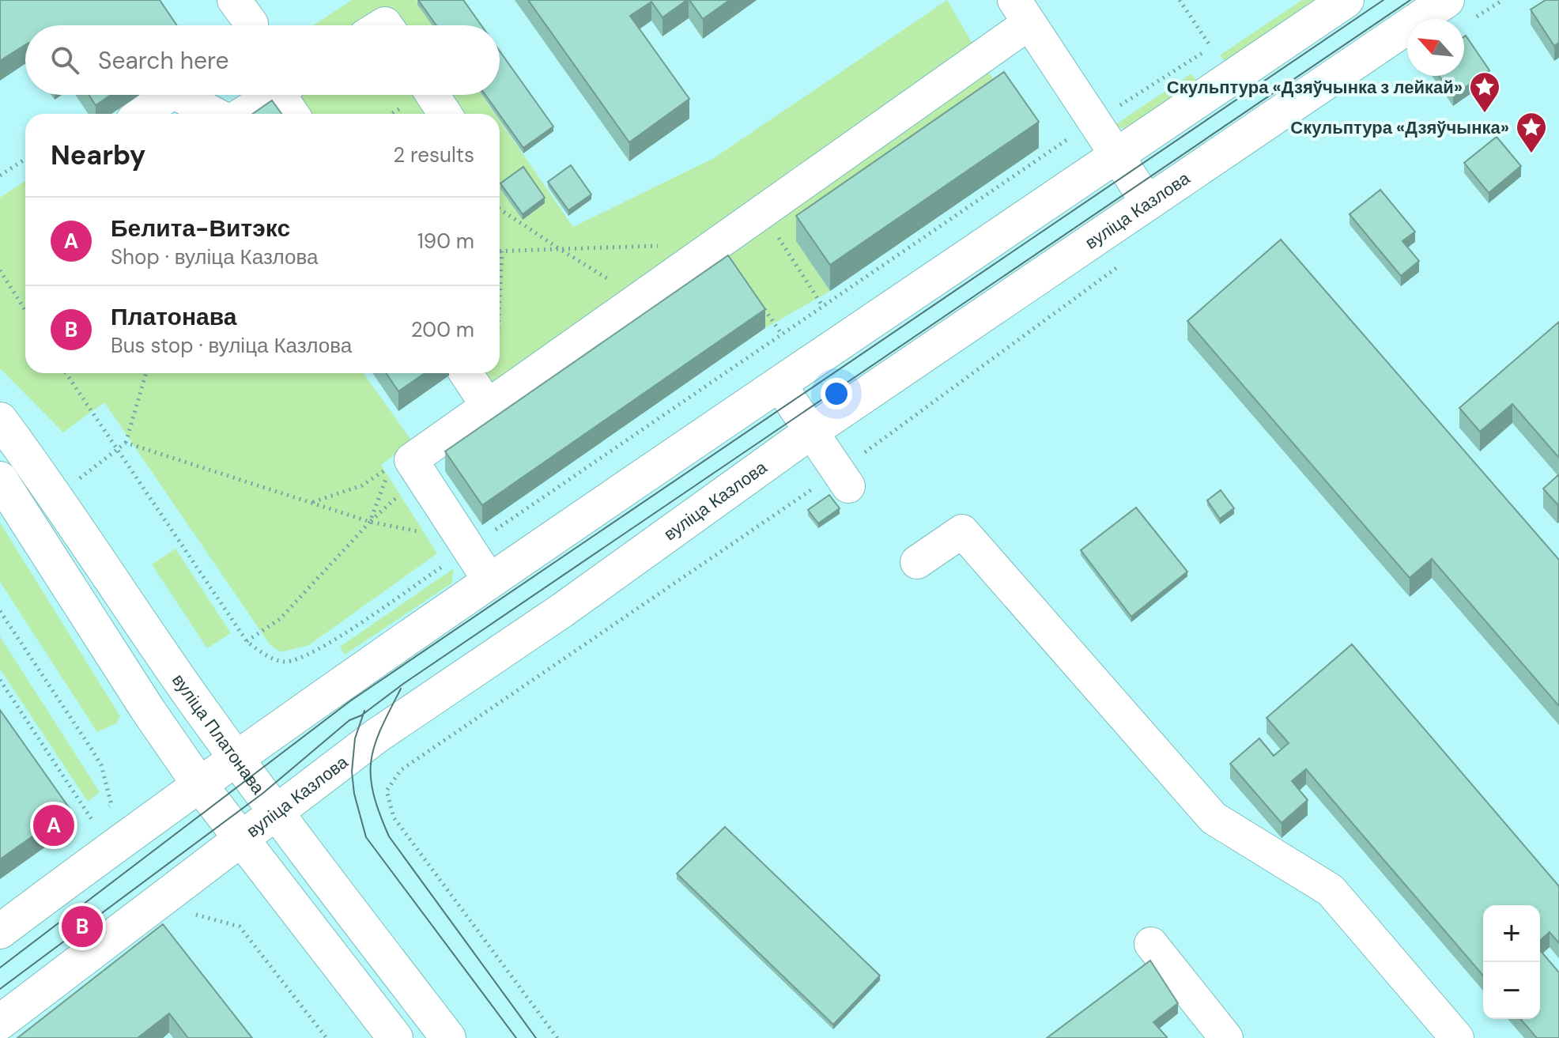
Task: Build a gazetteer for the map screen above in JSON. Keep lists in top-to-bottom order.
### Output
{
  "streets": {
    "main road": ["вуліца Казлова", "вуліца Платонава"]
  },
  "crossings": [
    ["вуліца Казлова", "вуліца Платонава"]
  ],
  "places": {
    "place": ["Скульптура «Дзяўчынка з лейкай»", "Скульптура «Дзяўчынка»"]
  },
  "north": "top left",
  "page": {
    "search": "Search here",
    "heading": ["Nearby", "2 results"],
    "list": [
      {
        "mark": "A",
        "name": "Белита-Витэкс",
        "note": "Shop · вуліца Казлова",
        "value": "190 m"
      },
      {
        "mark": "B",
        "name": "Платонава",
        "note": "Bus stop · вуліца Казлова",
        "value": "200 m"
      }
    ],
    "pins": ["A", "B"],
    "map_buttons": ["+", "−"]
  }
}
